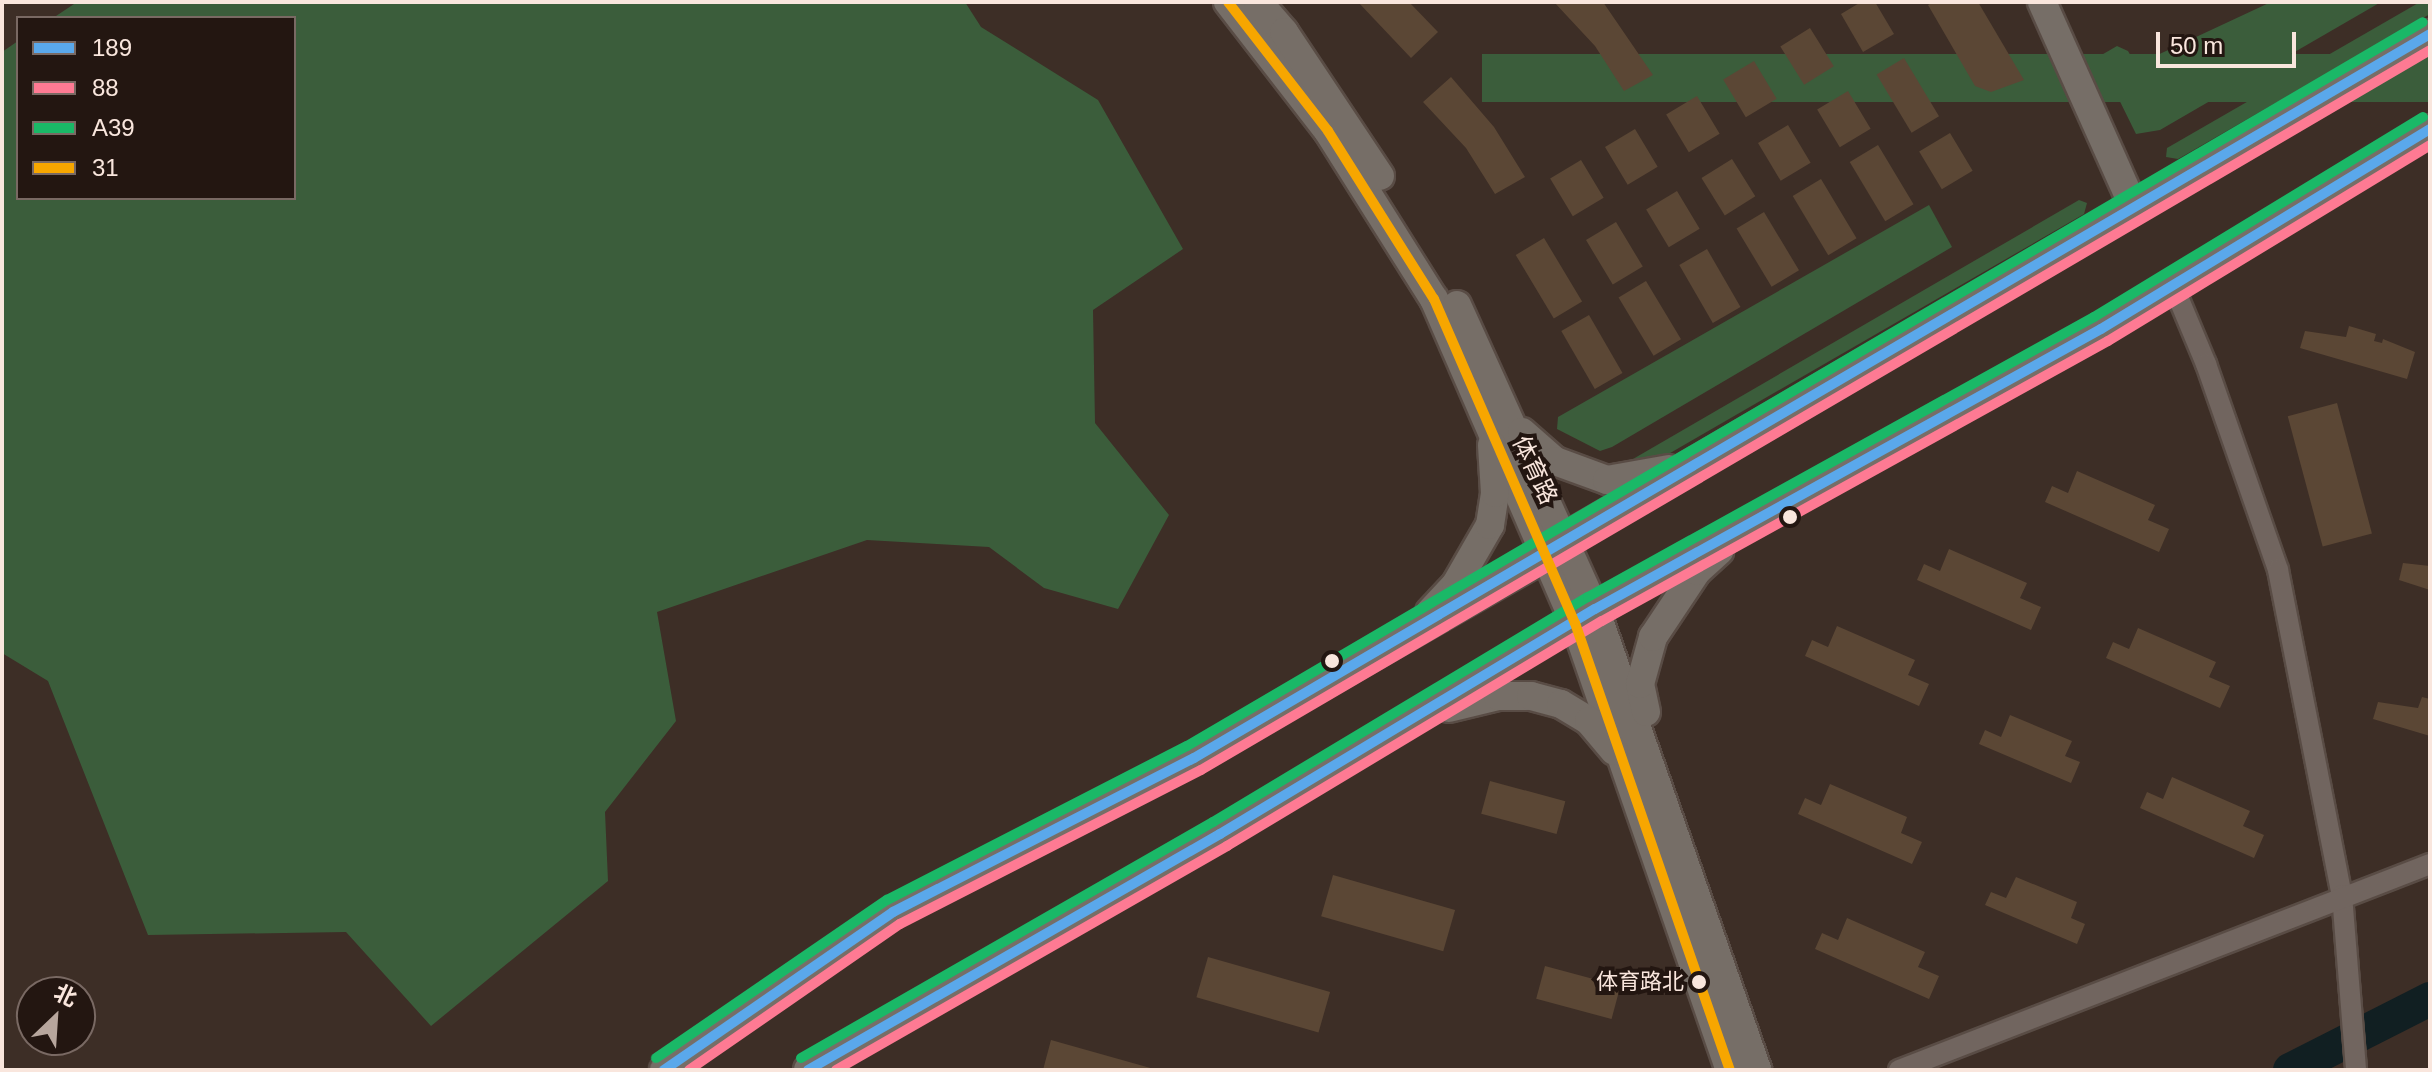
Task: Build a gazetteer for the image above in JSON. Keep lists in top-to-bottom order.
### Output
{
  "streets": {
    "street": ["体育路"]
  },
  "places": ["体育路北"],
  "lines": [
    "transit line 31",
    "transit line A39",
    "transit line 189",
    "transit line 88"
  ],
  "legend": [
    "189",
    "88",
    "A39",
    "31"
  ],
  "scale_bar": "50 m",
  "north": "top right"
}
